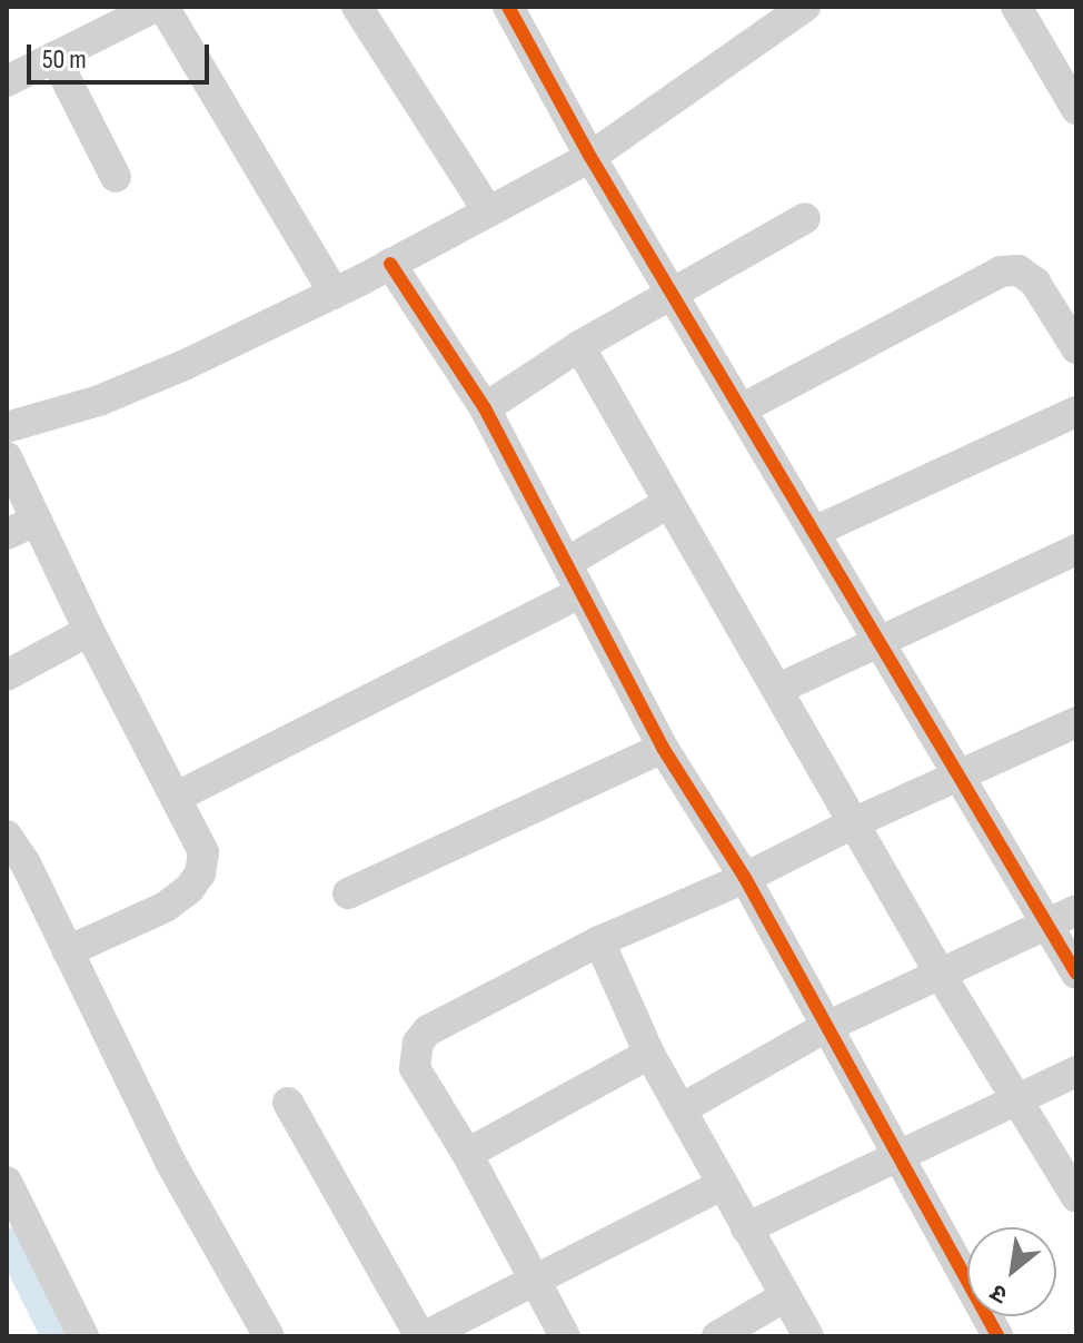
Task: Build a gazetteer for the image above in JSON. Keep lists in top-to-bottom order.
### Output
{
  "scale_bar": "50 m",
  "north": "bottom left"
}
